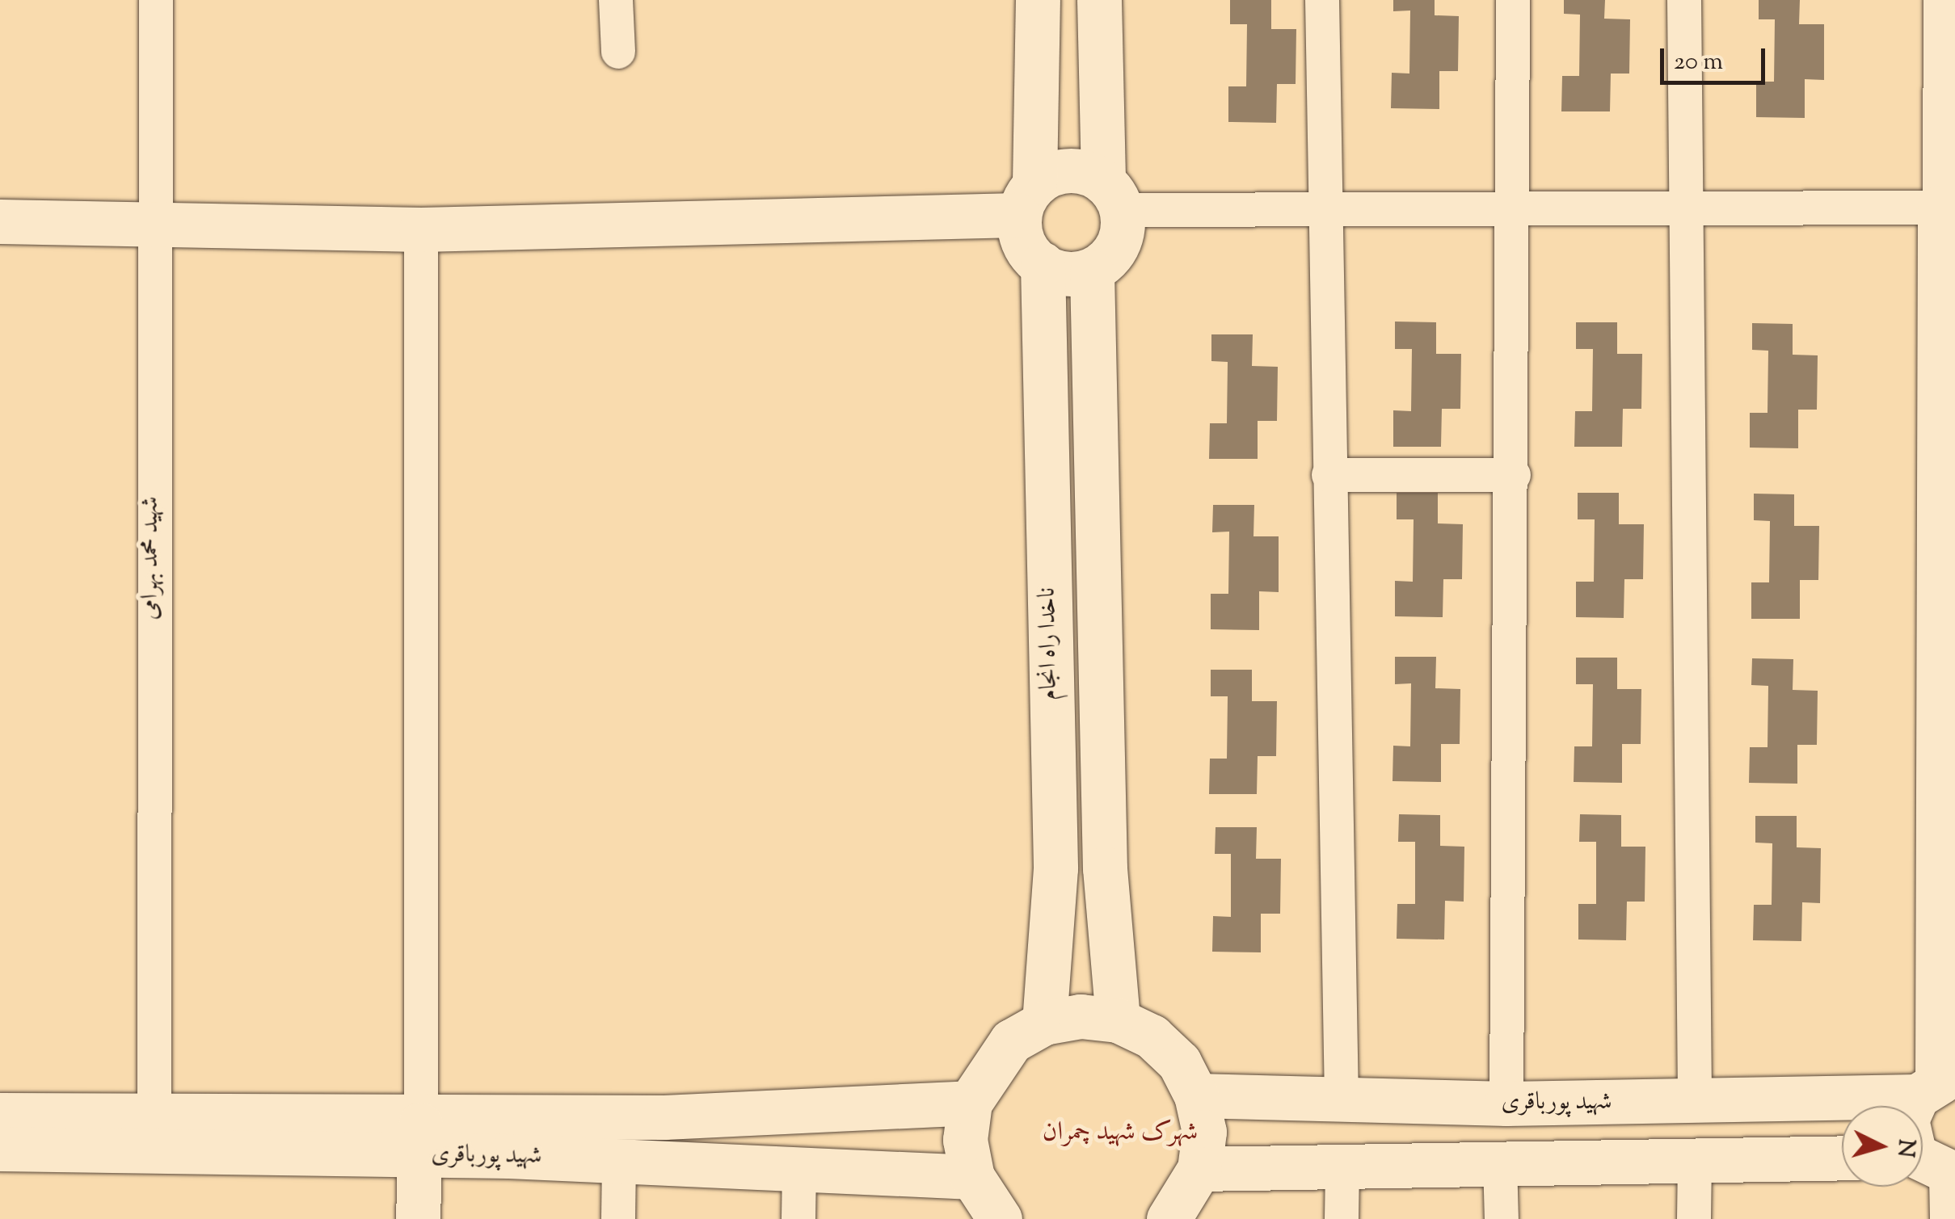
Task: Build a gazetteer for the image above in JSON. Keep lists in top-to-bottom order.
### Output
{
  "streets": {
    "street": ["شهید محمد بهرامی", "ناخدا راه انجام", "شهید پورباقری"]
  },
  "crossings": [
    ["شهید محمد بهرامی", "شهید پورباقری"]
  ],
  "districts": ["شهرک شهید چمران"],
  "scale_bar": "20 m",
  "north": "right"
}
